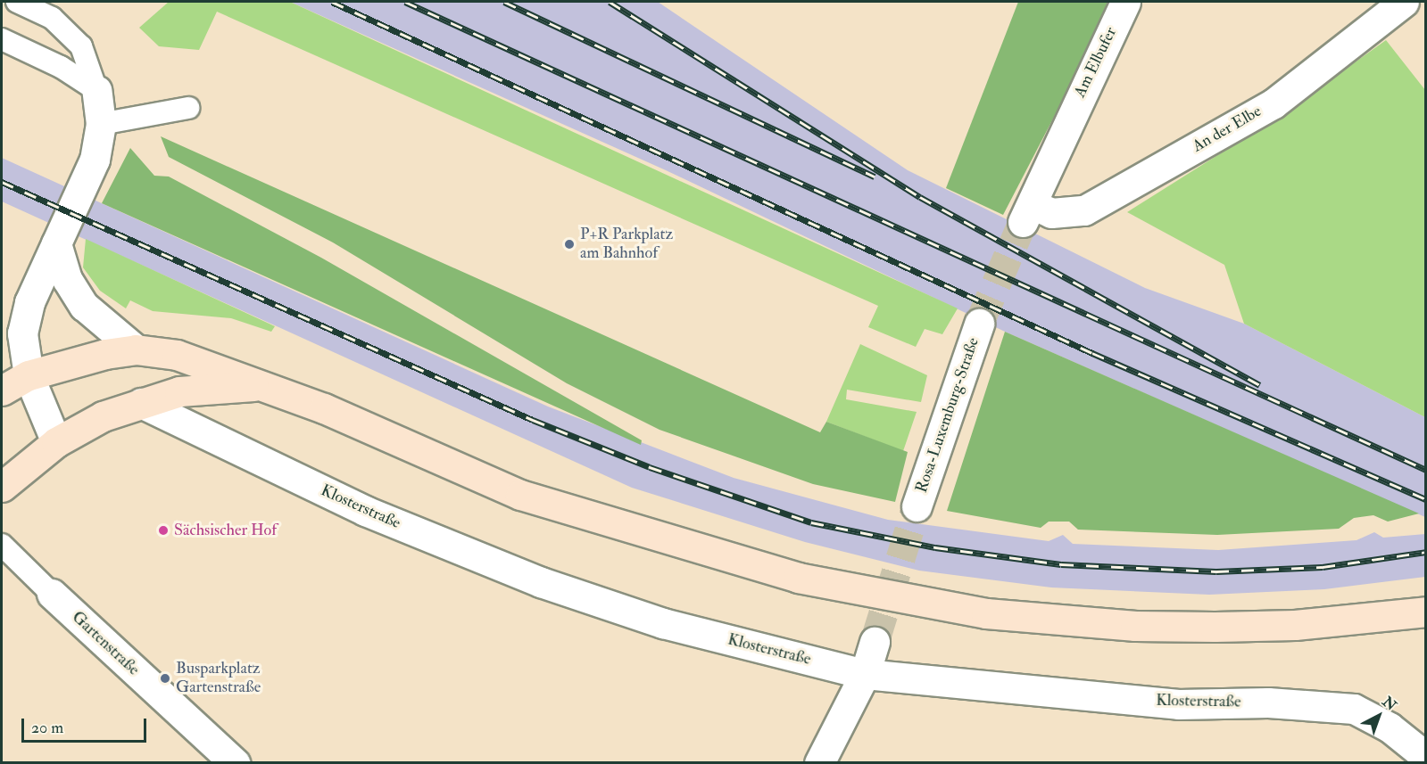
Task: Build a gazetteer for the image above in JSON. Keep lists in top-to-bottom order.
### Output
{
  "streets": {
    "street": [
      "Am Elbufer",
      "An der Elbe",
      "Rosa-Luxemburg-Straße",
      "Klosterstraße",
      "Gartenstraße"
    ]
  },
  "crossings": [
    ["Am Elbufer", "An der Elbe"]
  ],
  "places": ["P+R Parkplatz am Bahnhof", "Sächsischer Hof", "Busparkplatz Gartenstraße"],
  "scale_bar": "20 m",
  "north": "top right"
}
